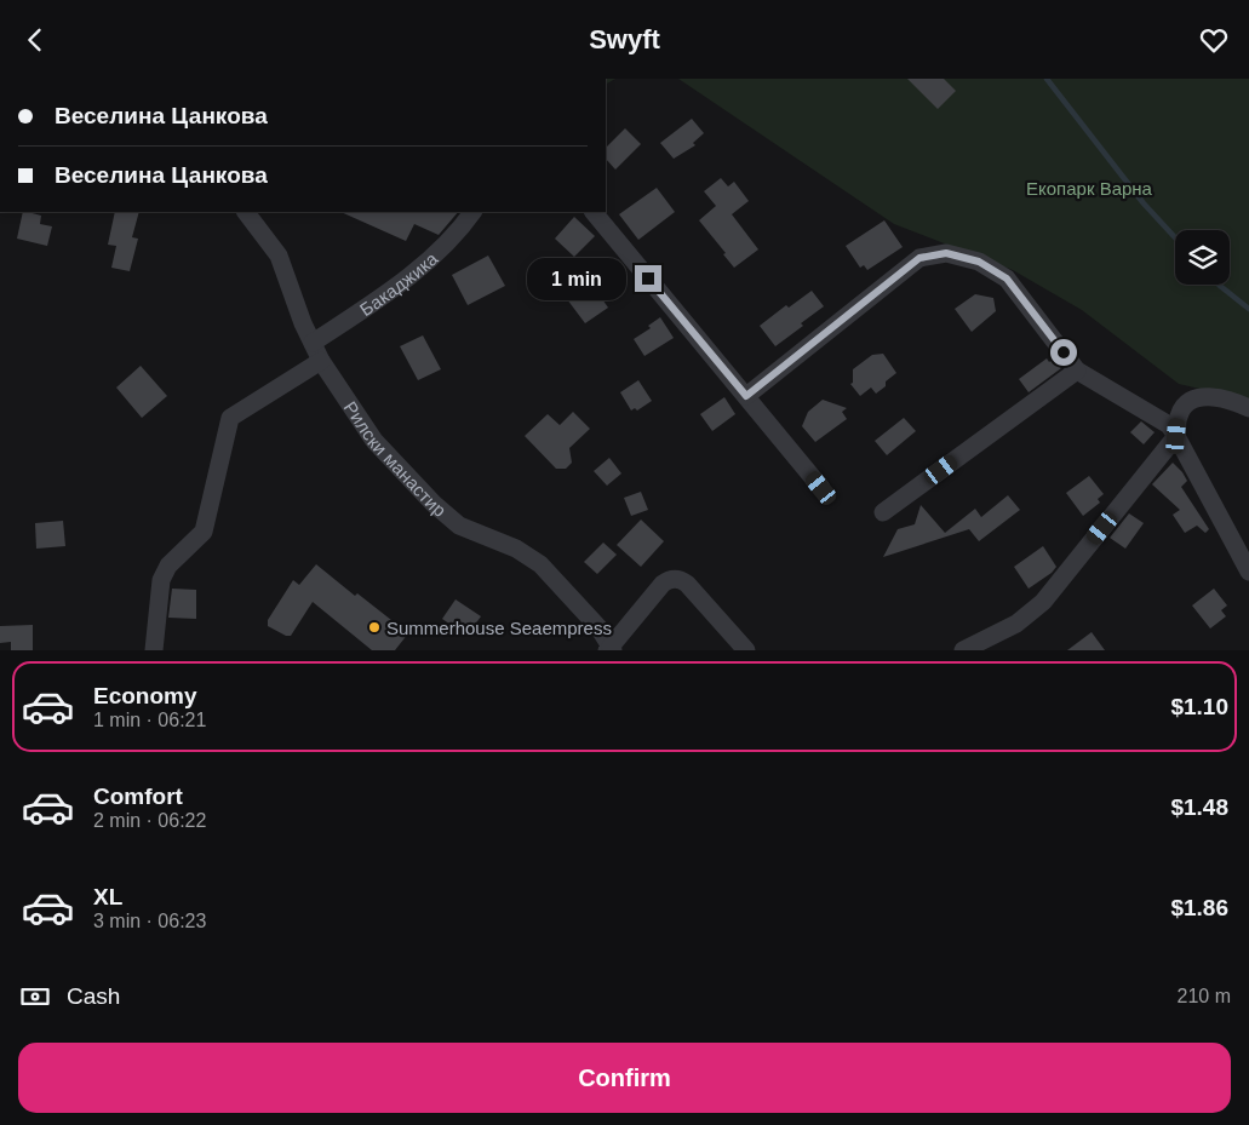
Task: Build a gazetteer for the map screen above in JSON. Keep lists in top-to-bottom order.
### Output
{
  "streets": {
    "street": ["Бакаджика", "Рилски манастир"]
  },
  "crossings": [
    ["Бакаджика", "Рилски манастир"]
  ],
  "parks": ["Екопарк Варна"],
  "places": ["Summerhouse Seaempress"],
  "page": {
    "header": "Swyft",
    "banner": ["Веселина Цанкова", "Веселина Цанкова"],
    "bubble": "1 min",
    "list": [
      {
        "name": "Economy",
        "note": "1 min · 06:21",
        "value": "$1.10"
      },
      {
        "name": "Comfort",
        "note": "2 min · 06:22",
        "value": "$1.48"
      },
      {
        "name": "XL",
        "note": "3 min · 06:23",
        "value": "$1.86"
      }
    ],
    "pay": ["Cash", "210 m"],
    "buttons": "Confirm"
  }
}
